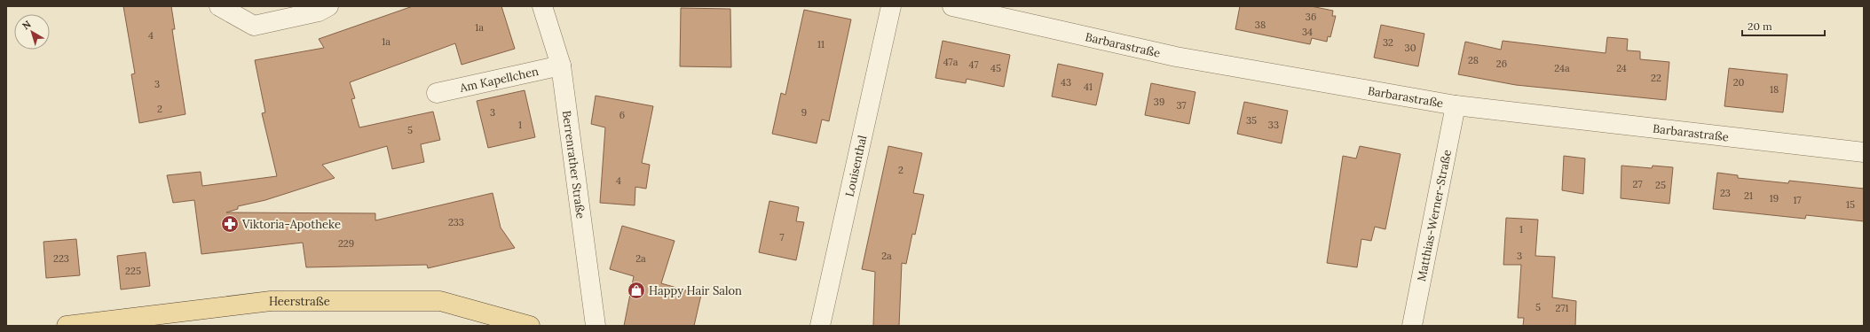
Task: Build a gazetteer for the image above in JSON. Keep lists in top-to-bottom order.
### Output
{
  "streets": {
    "main road": ["Heerstraße"],
    "street": [
      "Barbarastraße",
      "Am Kapellchen",
      "Berrenrather Straße",
      "Louisenthal",
      "Matthias-Werner-Straße"
    ]
  },
  "crossings": [
    ["Barbarastraße", "Matthias-Werner-Straße"],
    ["Am Kapellchen", "Berrenrather Straße"]
  ],
  "places": {
    "pharmacy": ["Viktoria-Apotheke"],
    "shop": ["Happy Hair Salon"]
  },
  "house_numbers": [
    "36",
    "38",
    "1a",
    "34",
    "4",
    "1a",
    "32",
    "11",
    "30",
    "28",
    "47a",
    "26",
    "47",
    "45",
    "24a",
    "24",
    "22",
    "43",
    "20",
    "3",
    "41",
    "18",
    "39",
    "37",
    "2",
    "3",
    "9",
    "6",
    "35",
    "1",
    "33",
    "5",
    "2",
    "4",
    "27",
    "25",
    "23",
    "21",
    "19",
    "17",
    "15",
    "233",
    "1",
    "7",
    "229",
    "2a",
    "3",
    "223",
    "2a",
    "225",
    "5",
    "271"
  ],
  "scale_bar": "20 m",
  "north": "top left"
}
